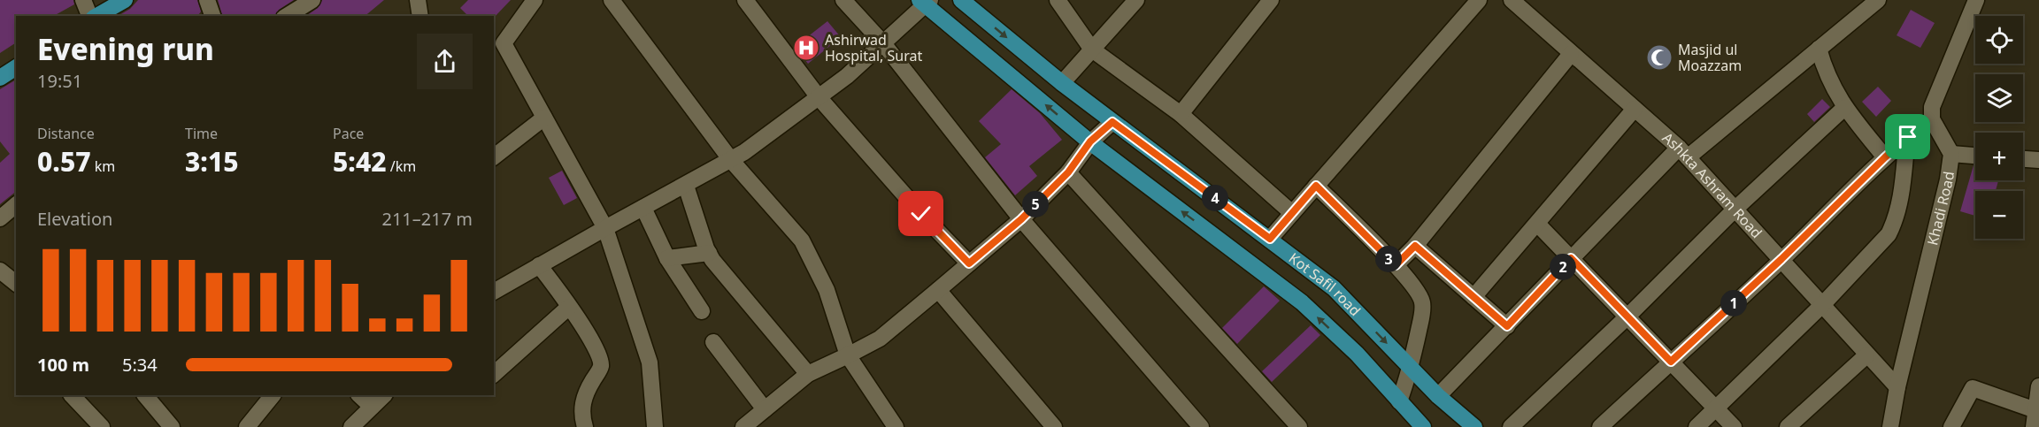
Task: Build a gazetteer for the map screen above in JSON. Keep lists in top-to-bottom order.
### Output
{
  "streets": {
    "main road": ["Kot Safil road"],
    "street": ["Ashkta Ashram Road", "Khadi Road"]
  },
  "crossings": [
    ["Ashkta Ashram Road", "Khadi Road"]
  ],
  "places": {
    "hospital": ["Ashirwad Hospital, Surat"],
    "mosque": ["Masjid ul Moazzam"]
  },
  "page": {
    "map_buttons": ["+", "−"],
    "heading": ["Evening run", "19:51"],
    "stats": [
      ["Distance", "0.57 km"],
      ["Time", "3:15"],
      ["Pace", "5:42 /km"]
    ],
    "pins": [
      "4",
      "5",
      "3",
      "2",
      "1"
    ],
    "chart": ["Elevation", "211–217 m"],
    "list": [
      {
        "name": "100 m",
        "note": "5:34"
      }
    ]
  }
}
